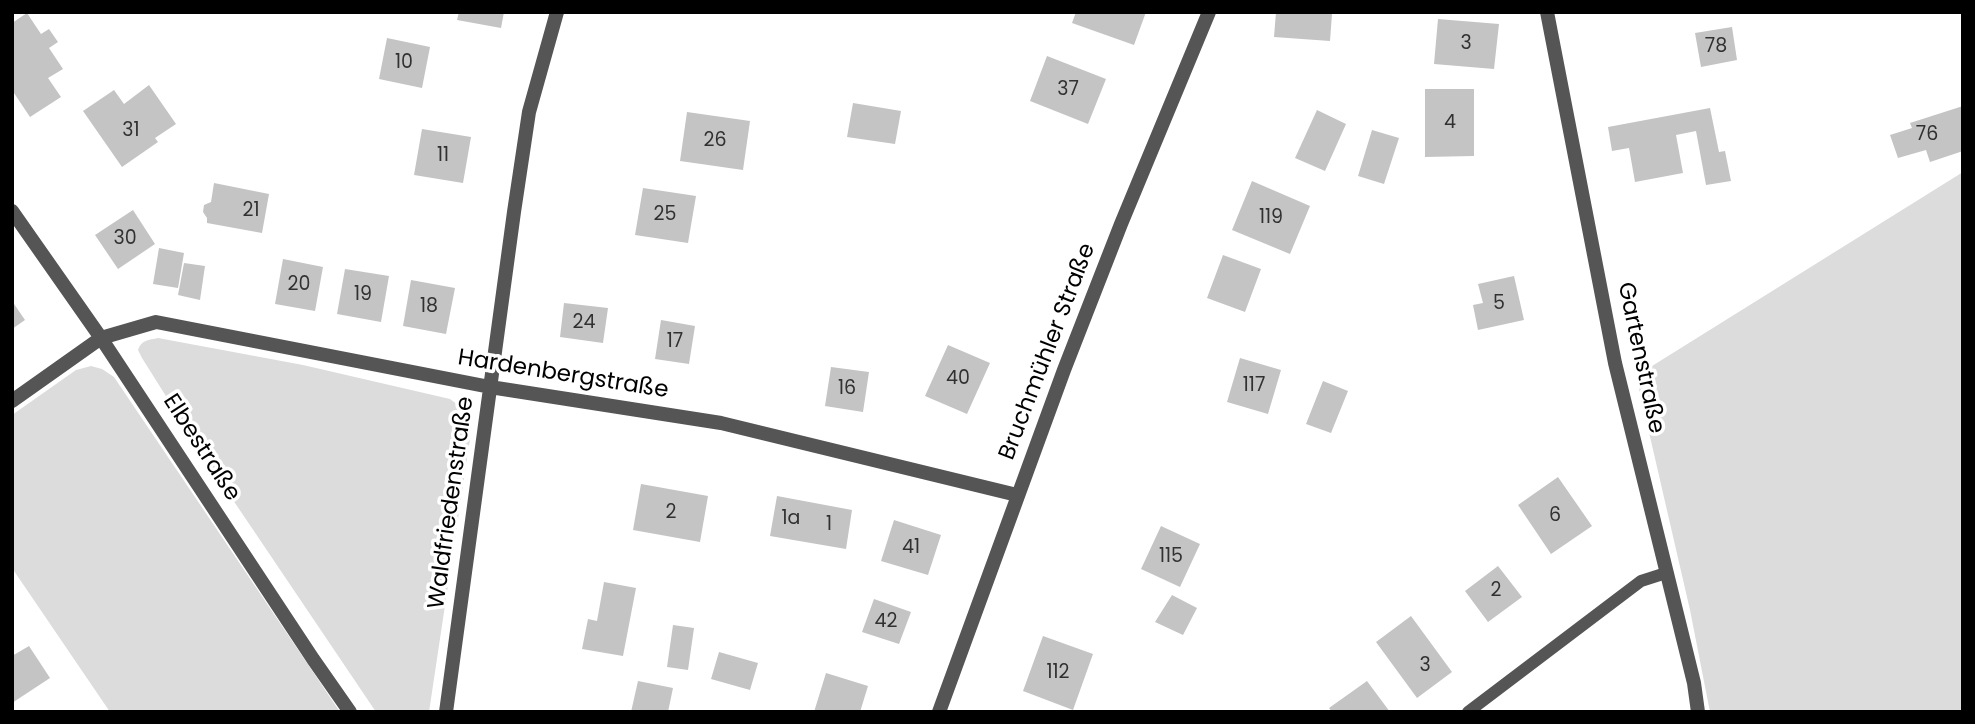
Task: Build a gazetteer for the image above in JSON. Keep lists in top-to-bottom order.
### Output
{
  "streets": {
    "street": [
      "Bruchmühler Straße",
      "Gartenstraße",
      "Hardenbergstraße",
      "Elbestraße",
      "Waldfriedenstraße"
    ]
  },
  "crossings": [
    ["Bruchmühler Straße", "Hardenbergstraße"],
    ["Hardenbergstraße", "Elbestraße"],
    ["Hardenbergstraße", "Waldfriedenstraße"]
  ],
  "house_numbers": [
    "3",
    "78",
    "10",
    "37",
    "4",
    "31",
    "76",
    "26",
    "11",
    "21",
    "25",
    "119",
    "30",
    "20",
    "19",
    "5",
    "18",
    "24",
    "17",
    "40",
    "117",
    "16",
    "2",
    "6",
    "1a",
    "1",
    "41",
    "115",
    "2",
    "42",
    "3",
    "112"
  ]
}
